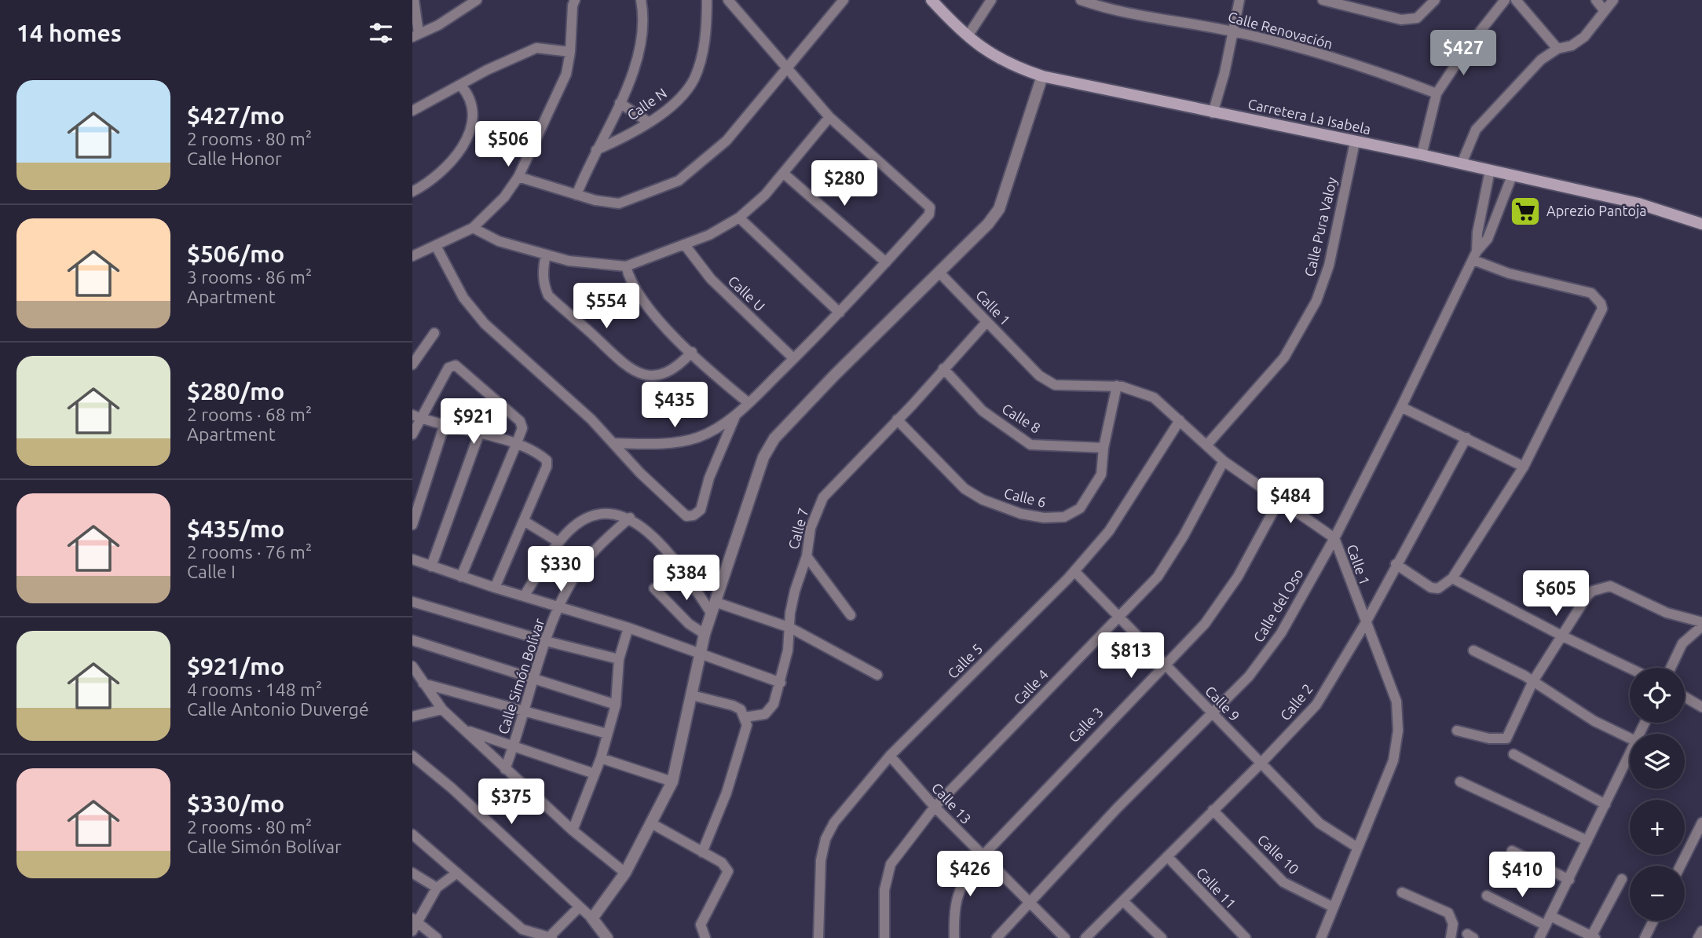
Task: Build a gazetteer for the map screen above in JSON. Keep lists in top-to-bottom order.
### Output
{
  "streets": {
    "main road": ["Carretera La Isabela"],
    "street": [
      "Calle Renovación",
      "Calle N",
      "Calle Pura Valoy",
      "Calle U",
      "Calle 1",
      "Calle 8",
      "Calle 6",
      "Calle 7",
      "Calle del Oso",
      "Calle 5",
      "Calle Simón Bolívar",
      "Calle 4",
      "Calle 2",
      "Calle 9",
      "Calle 3",
      "Calle 13",
      "Calle 10",
      "Calle 11"
    ]
  },
  "crossings": [
    ["Carretera La Isabela", "Calle Pura Valoy"],
    ["Carretera La Isabela", "Calle del Oso"],
    ["Calle Pura Valoy", "Calle 1"],
    ["Calle 1", "Calle 6"],
    ["Calle 1", "Calle 7"],
    ["Calle 1", "Calle del Oso"],
    ["Calle 1", "Calle 5"],
    ["Calle 1", "Calle 4"],
    ["Calle 1", "Calle 2"],
    ["Calle 1", "Calle 9"],
    ["Calle 1", "Calle 3"],
    ["Calle 1", "Calle 10"],
    ["Calle 8", "Calle 6"],
    ["Calle 8", "Calle 7"],
    ["Calle 6", "Calle 7"],
    ["Calle del Oso", "Calle 9"],
    ["Calle del Oso", "Calle 13"],
    ["Calle 5", "Calle 9"],
    ["Calle 5", "Calle 13"],
    ["Calle 4", "Calle 9"],
    ["Calle 4", "Calle 13"],
    ["Calle 2", "Calle 9"],
    ["Calle 2", "Calle 10"],
    ["Calle 2", "Calle 11"],
    ["Calle 9", "Calle 3"],
    ["Calle 3", "Calle 13"]
  ],
  "places": {
    "supermarket": ["Aprezio Pantoja"]
  },
  "page": {
    "heading": "14 homes",
    "price": [
      "$427",
      "$506",
      "$280",
      "$554",
      "$435",
      "$921",
      "$484",
      "$330",
      "$384",
      "$605",
      "$813",
      "$375",
      "$426",
      "$410"
    ],
    "list": [
      {
        "name": "$427/mo",
        "note": "2 rooms · 80 m² · Calle Honor"
      },
      {
        "name": "$506/mo",
        "note": "3 rooms · 86 m² · Apartment"
      },
      {
        "name": "$280/mo",
        "note": "2 rooms · 68 m² · Apartment"
      },
      {
        "name": "$435/mo",
        "note": "2 rooms · 76 m² · Calle I"
      },
      {
        "name": "$921/mo",
        "note": "4 rooms · 148 m² · Calle Antonio Duvergé"
      },
      {
        "name": "$330/mo",
        "note": "2 rooms · 80 m² · Calle Simón Bolívar"
      }
    ],
    "map_buttons": ["+", "−"]
  }
}
